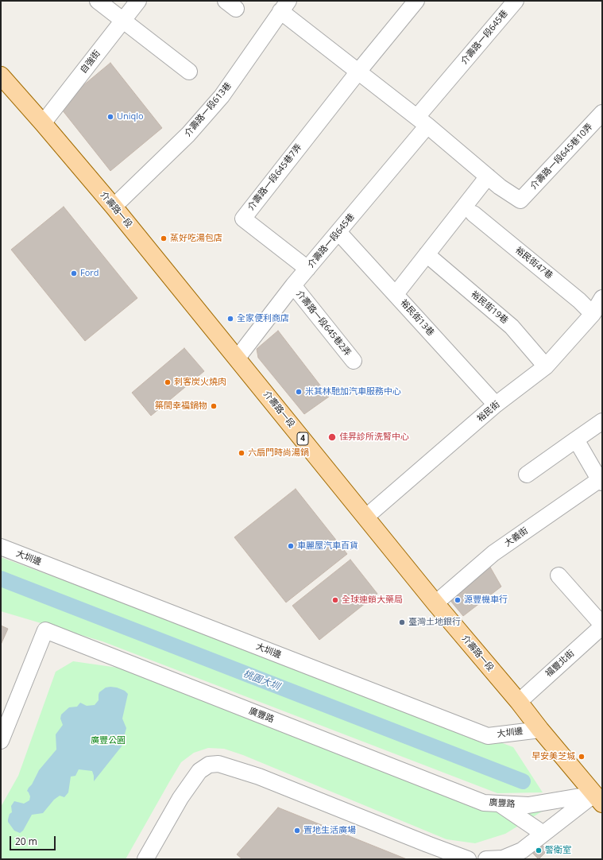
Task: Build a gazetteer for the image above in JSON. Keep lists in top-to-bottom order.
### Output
{
  "streets": {
    "main road": ["介壽路一段", "4"],
    "street": [
      "介壽路一段645巷",
      "自強街",
      "介壽路一段613巷",
      "介壽路一段645巷10弄",
      "介壽路一段645巷7弄",
      "裕民街47巷",
      "裕民街19巷",
      "裕民街13巷",
      "介壽路一段645巷2弄",
      "裕民街",
      "大義街",
      "大圳邊",
      "福豐北街",
      "廣豐路"
    ]
  },
  "crossings": [
    ["介壽路一段645巷", "介壽路一段645巷7弄"],
    ["介壽路一段645巷", "介壽路一段"],
    ["介壽路一段645巷", "裕民街13巷"],
    ["介壽路一段645巷", "介壽路一段645巷2弄"],
    ["自強街", "介壽路一段"],
    ["介壽路一段613巷", "介壽路一段"],
    ["介壽路一段", "裕民街"],
    ["介壽路一段", "大義街"],
    ["介壽路一段", "大圳邊"],
    ["介壽路一段", "福豐北街"],
    ["介壽路一段", "廣豐路"],
    ["裕民街47巷", "裕民街"],
    ["裕民街19巷", "裕民街"],
    ["裕民街13巷", "裕民街"]
  ],
  "water": ["桃園大圳"],
  "parks": ["廣豐公園"],
  "places": [
    "Uniqlo",
    "蒸好吃湯包店",
    "Ford",
    "全家便利商店",
    "刺客炭火燒肉",
    "米其林馳加汽車服務中心",
    "築間幸福鍋物",
    "佳昇診所洗腎中心",
    "六扇門時尚湯鍋",
    "車麗屋汽車百貨",
    "全球連鎖大藥局",
    "源豐機車行",
    "臺灣土地銀行",
    "早安美芝城",
    "置地生活廣場",
    "警衛室"
  ],
  "scale_bar": "20 m"
}
